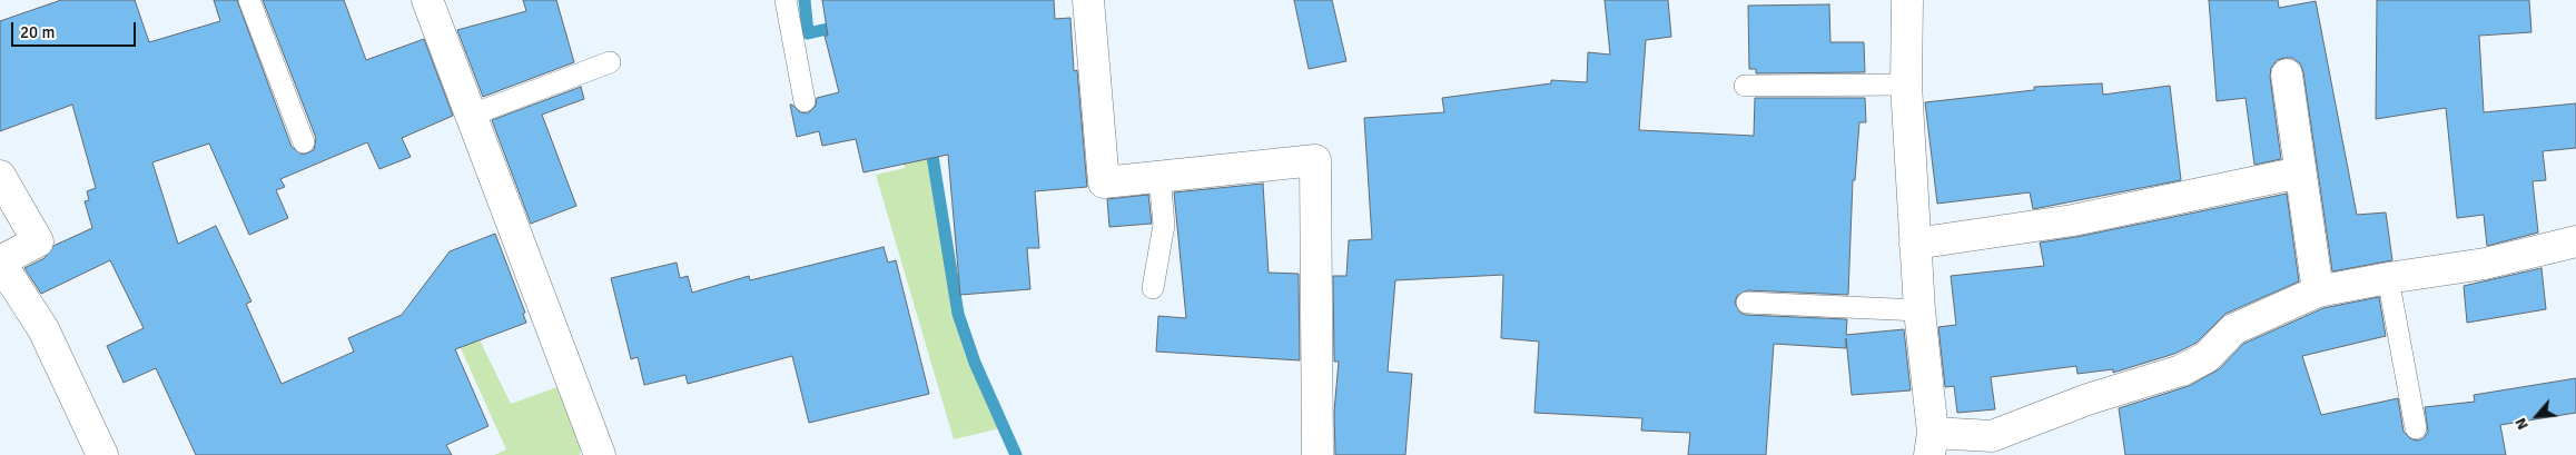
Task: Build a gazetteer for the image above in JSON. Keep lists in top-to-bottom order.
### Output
{
  "scale_bar": "20 m",
  "north": "bottom left"
}
